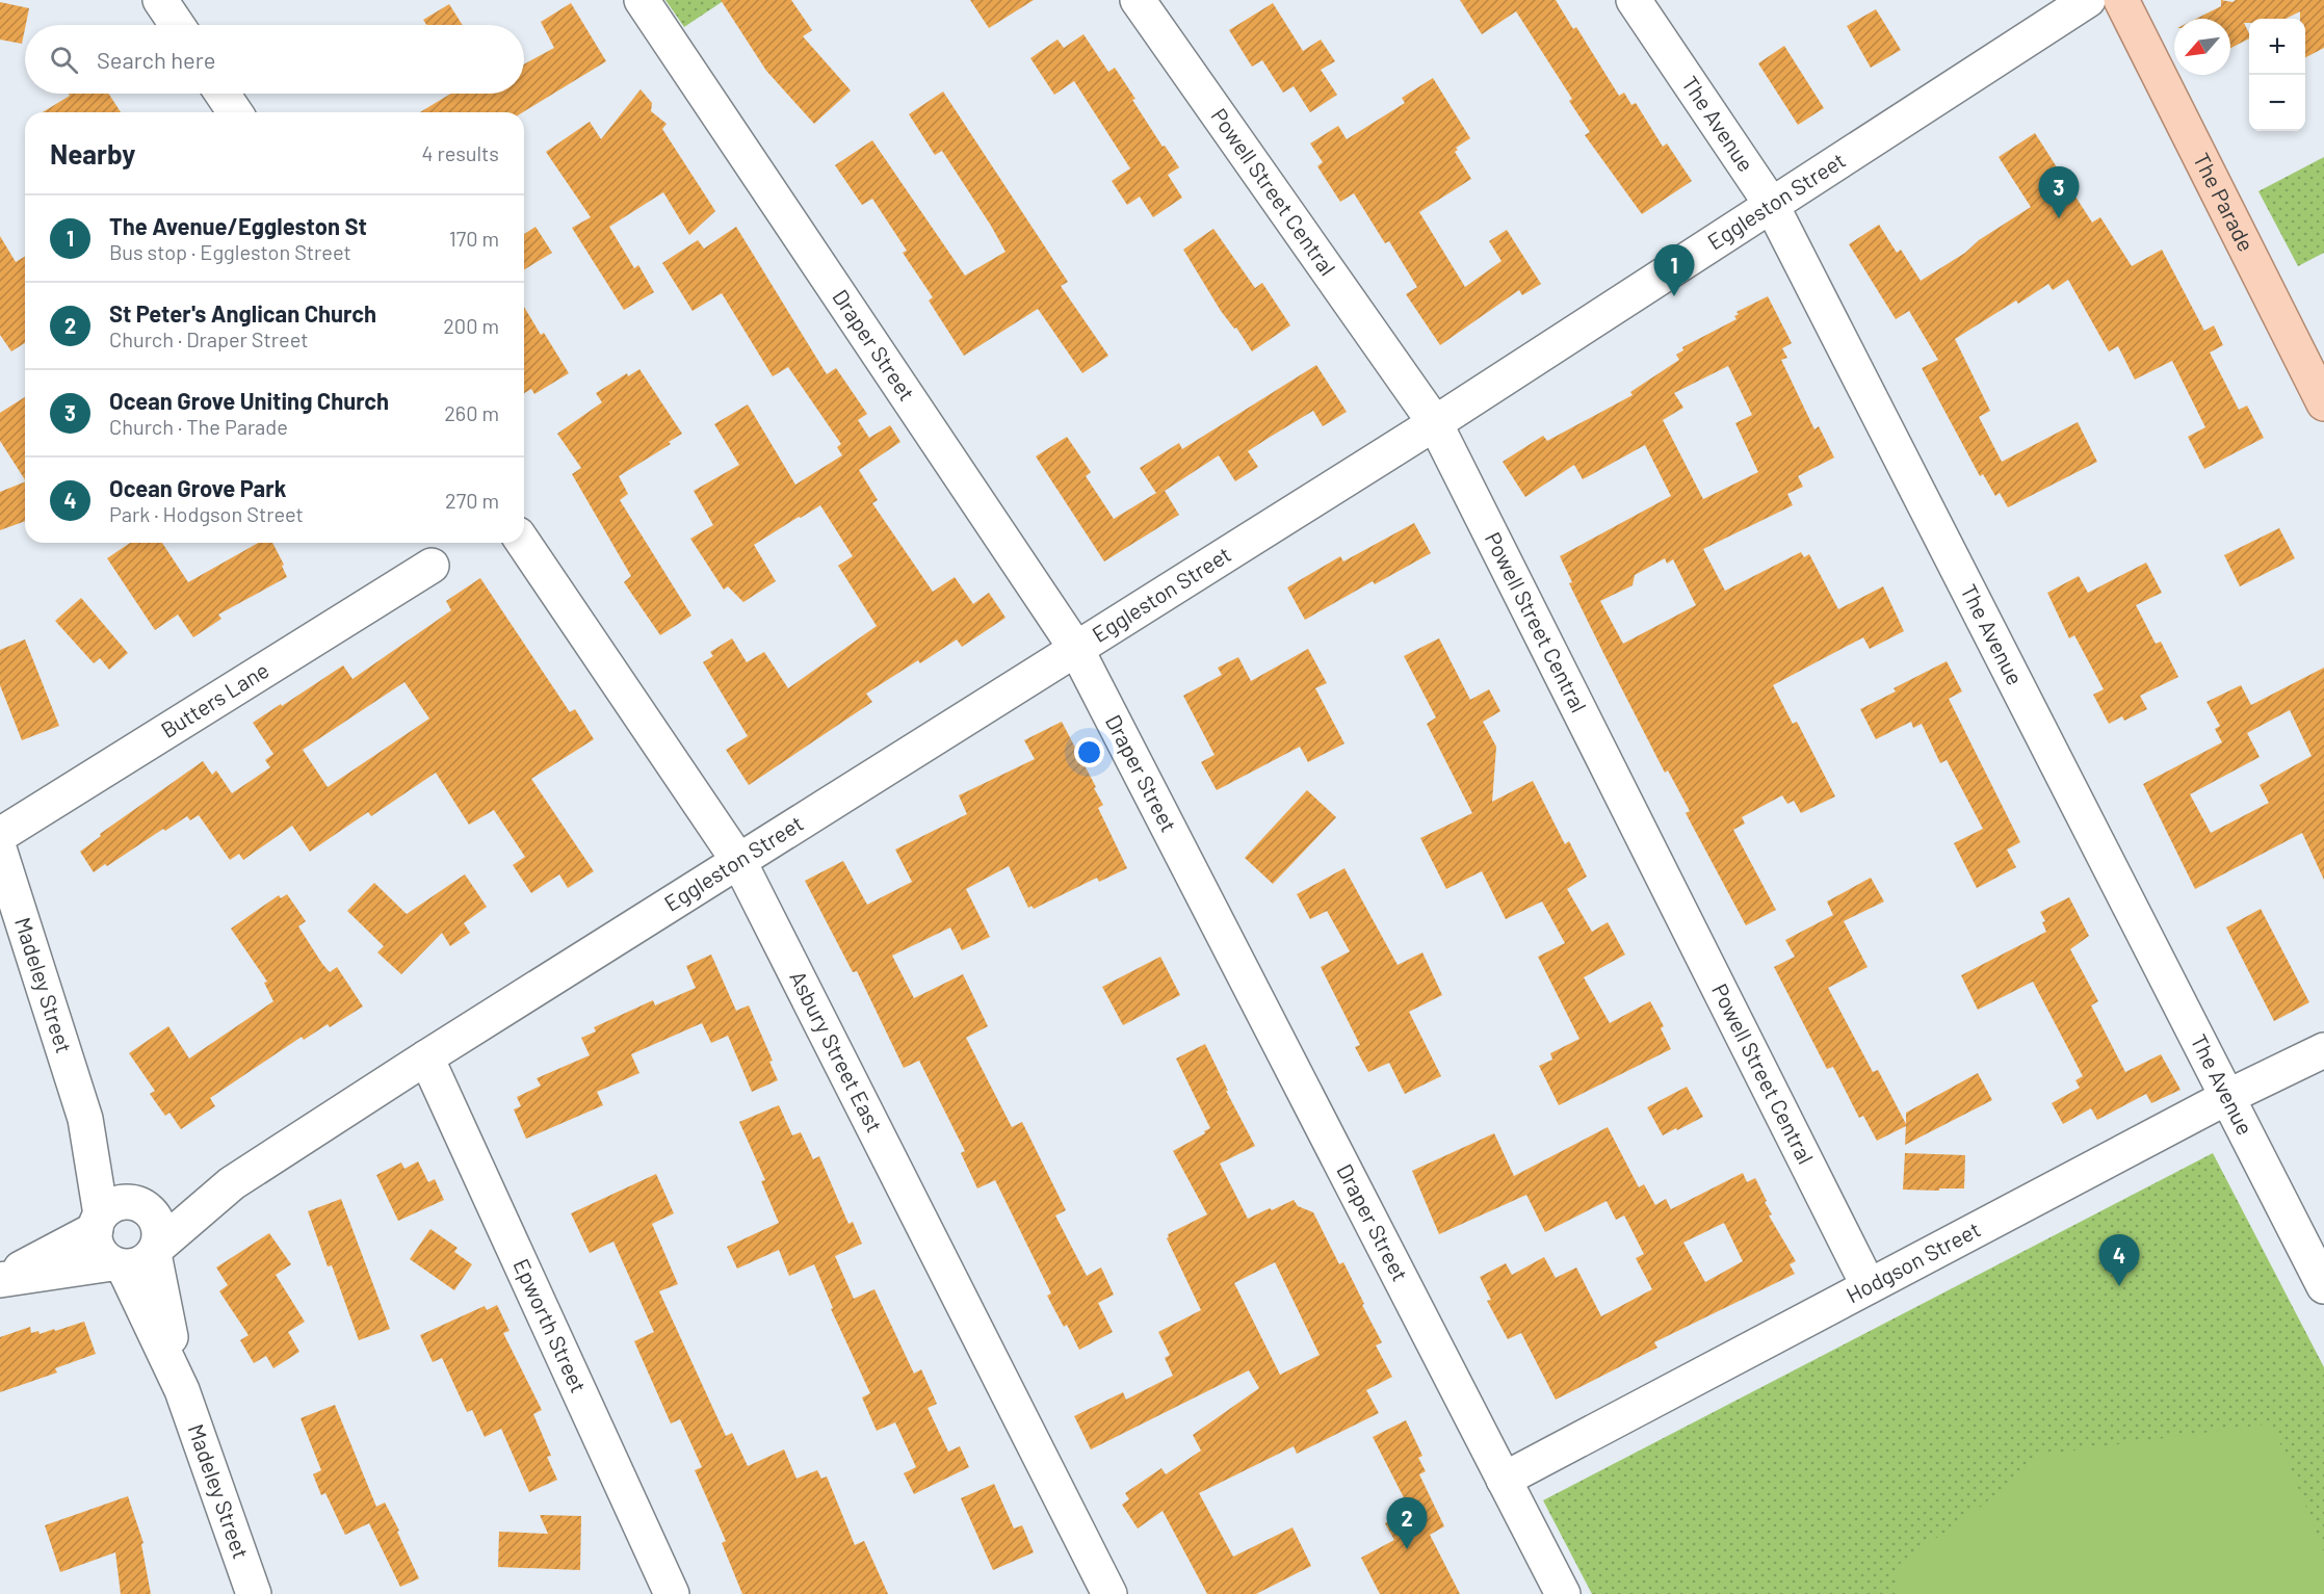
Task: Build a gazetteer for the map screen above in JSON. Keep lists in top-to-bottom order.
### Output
{
  "streets": {
    "main road": ["The Parade"],
    "street": [
      "The Avenue",
      "Powell Street Central",
      "Eggleston Street",
      "Draper Street",
      "Butters Lane",
      "Madeley Street",
      "Asbury Street East",
      "Hodgson Street",
      "Epworth Street"
    ]
  },
  "crossings": [
    ["The Avenue", "Eggleston Street"],
    ["The Avenue", "Hodgson Street"],
    ["Powell Street Central", "Eggleston Street"],
    ["Powell Street Central", "Hodgson Street"],
    ["Eggleston Street", "Draper Street"],
    ["Eggleston Street", "Madeley Street"],
    ["Eggleston Street", "Asbury Street East"],
    ["Eggleston Street", "Epworth Street"],
    ["Draper Street", "Hodgson Street"]
  ],
  "north": "bottom left",
  "page": {
    "map_buttons": ["+", "−"],
    "search": "Search here",
    "heading": ["Nearby", "4 results"],
    "pins": [
      "3",
      "1",
      "4",
      "2"
    ],
    "list": [
      {
        "mark": "1",
        "name": "The Avenue/Eggleston St",
        "note": "Bus stop · Eggleston Street",
        "value": "170 m"
      },
      {
        "mark": "2",
        "name": "St Peter's Anglican Church",
        "note": "Church · Draper Street",
        "value": "200 m"
      },
      {
        "mark": "3",
        "name": "Ocean Grove Uniting Church",
        "note": "Church · The Parade",
        "value": "260 m"
      },
      {
        "mark": "4",
        "name": "Ocean Grove Park",
        "note": "Park · Hodgson Street",
        "value": "270 m"
      }
    ]
  }
}
